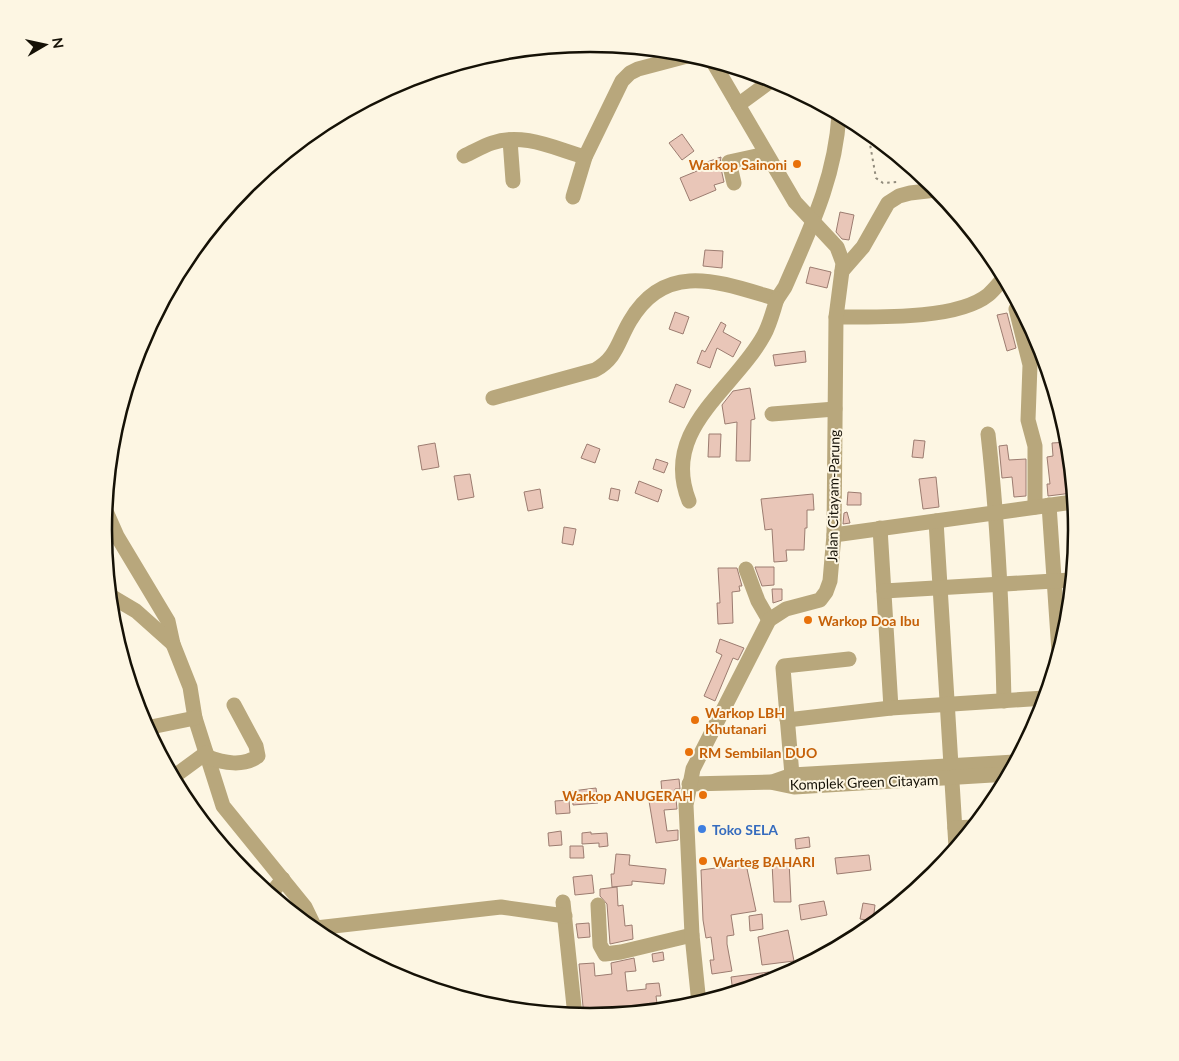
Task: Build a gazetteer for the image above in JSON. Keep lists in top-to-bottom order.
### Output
{
  "streets": {
    "street": ["Jalan Citayam-Parung", "Komplek Green Citayam"]
  },
  "places": [
    "Warkop Sainoni",
    "Warkop Doa Ibu",
    "Warkop LBH Khutanari",
    "RM Sembilan DUO",
    "Warkop ANUGERAH",
    "Toko SELA",
    "Warteg BAHARI"
  ],
  "north": "right"
}
